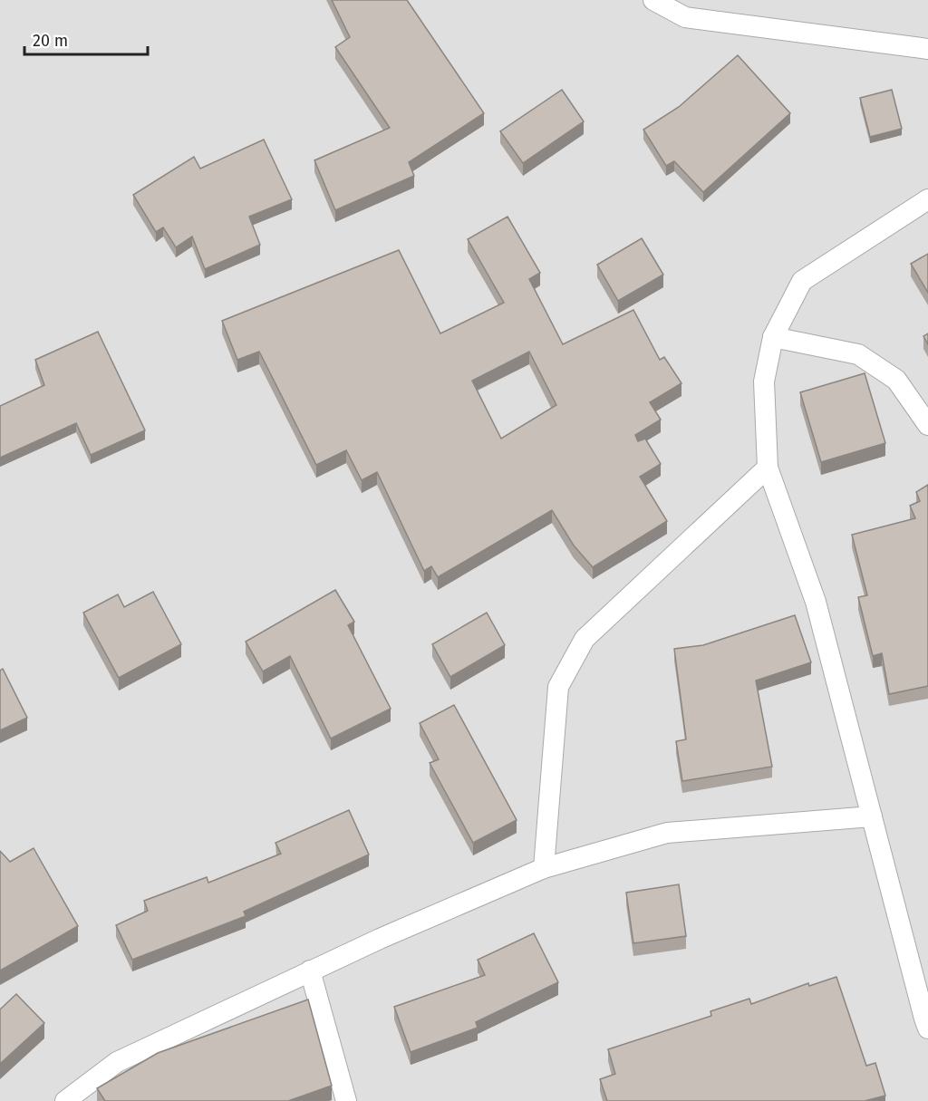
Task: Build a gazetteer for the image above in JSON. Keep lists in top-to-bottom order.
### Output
{
  "scale_bar": "20 m"
}
